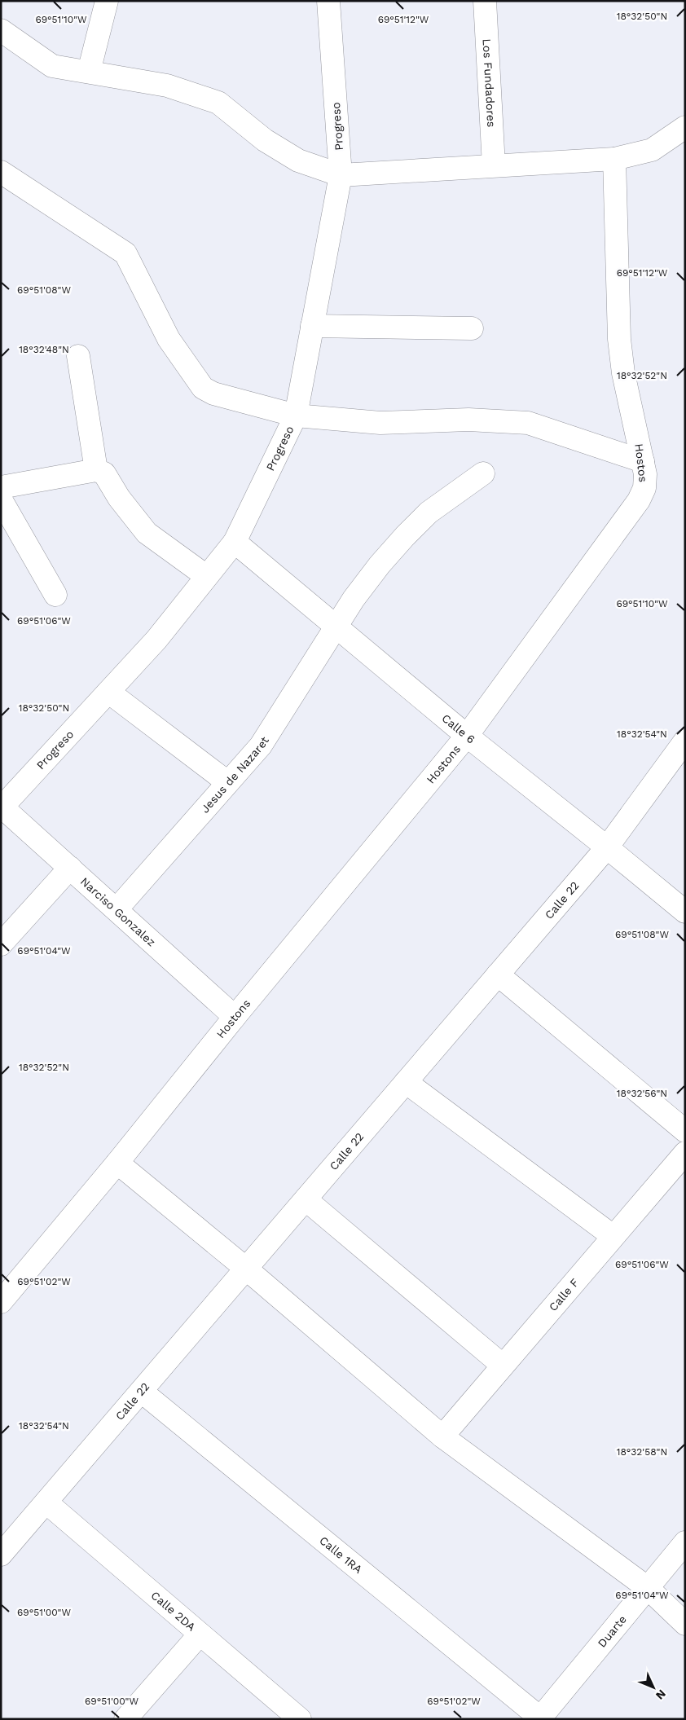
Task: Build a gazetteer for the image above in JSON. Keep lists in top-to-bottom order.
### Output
{
  "streets": {
    "street": [
      "Los Fundadores",
      "Progreso",
      "Hostos",
      "Calle 6",
      "Hostons",
      "Jesus de Nazaret",
      "Calle 22",
      "Narciso Gonzalez",
      "Calle F",
      "Calle 1RA",
      "Calle 2DA",
      "Duarte"
    ]
  },
  "crossings": [
    ["Progreso", "Calle 6"],
    ["Progreso", "Narciso Gonzalez"],
    ["Hostos", "Calle 6"],
    ["Hostos", "Hostons"],
    ["Calle 6", "Hostons"],
    ["Calle 6", "Jesus de Nazaret"],
    ["Calle 6", "Calle 22"],
    ["Hostons", "Narciso Gonzalez"],
    ["Jesus de Nazaret", "Narciso Gonzalez"],
    ["Calle 22", "Calle 1RA"],
    ["Calle 22", "Calle 2DA"],
    ["Calle 1RA", "Duarte"]
  ],
  "north": "bottom right",
  "coordinates": [
    "18°32'50\"N",
    "69°51'10\"W",
    "69°51'12\"W",
    "69°51'08\"W",
    "18°32'48\"N",
    "18°32'52\"N",
    "69°51'06\"W",
    "18°32'54\"N",
    "69°51'04\"W",
    "18°32'56\"N",
    "69°51'02\"W",
    "18°32'58\"N",
    "69°51'00\"W"
  ]
}
